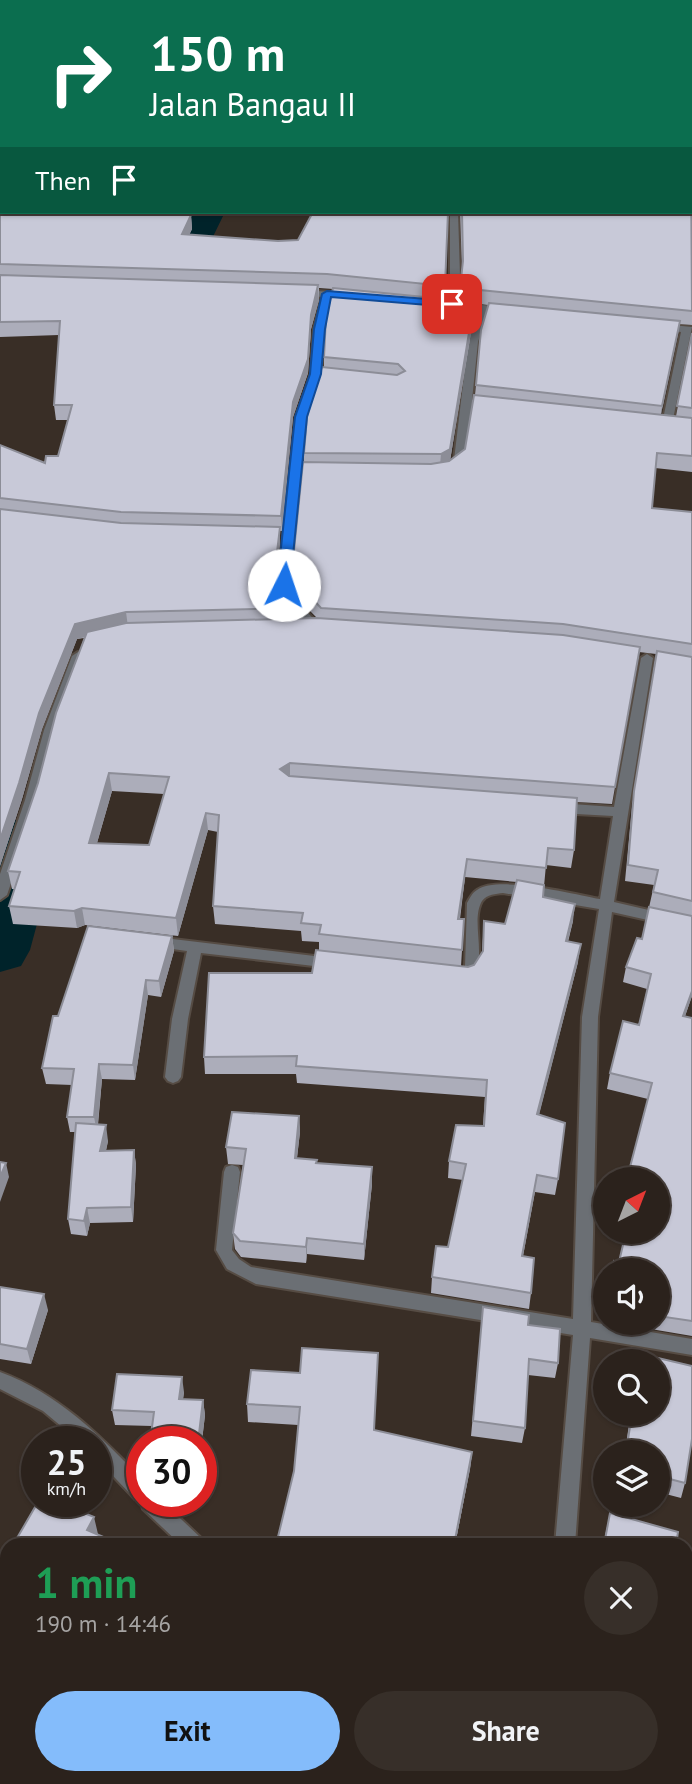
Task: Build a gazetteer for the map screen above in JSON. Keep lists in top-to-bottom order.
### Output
{
  "north": "top right",
  "page": {
    "turn": ["150 m", "Jalan Bangau II"],
    "then": "Then",
    "speed": "25 km/h",
    "limit": "30",
    "heading": ["1 min", "190 m · 14:46"],
    "buttons": ["Exit", "Share"]
  }
}
